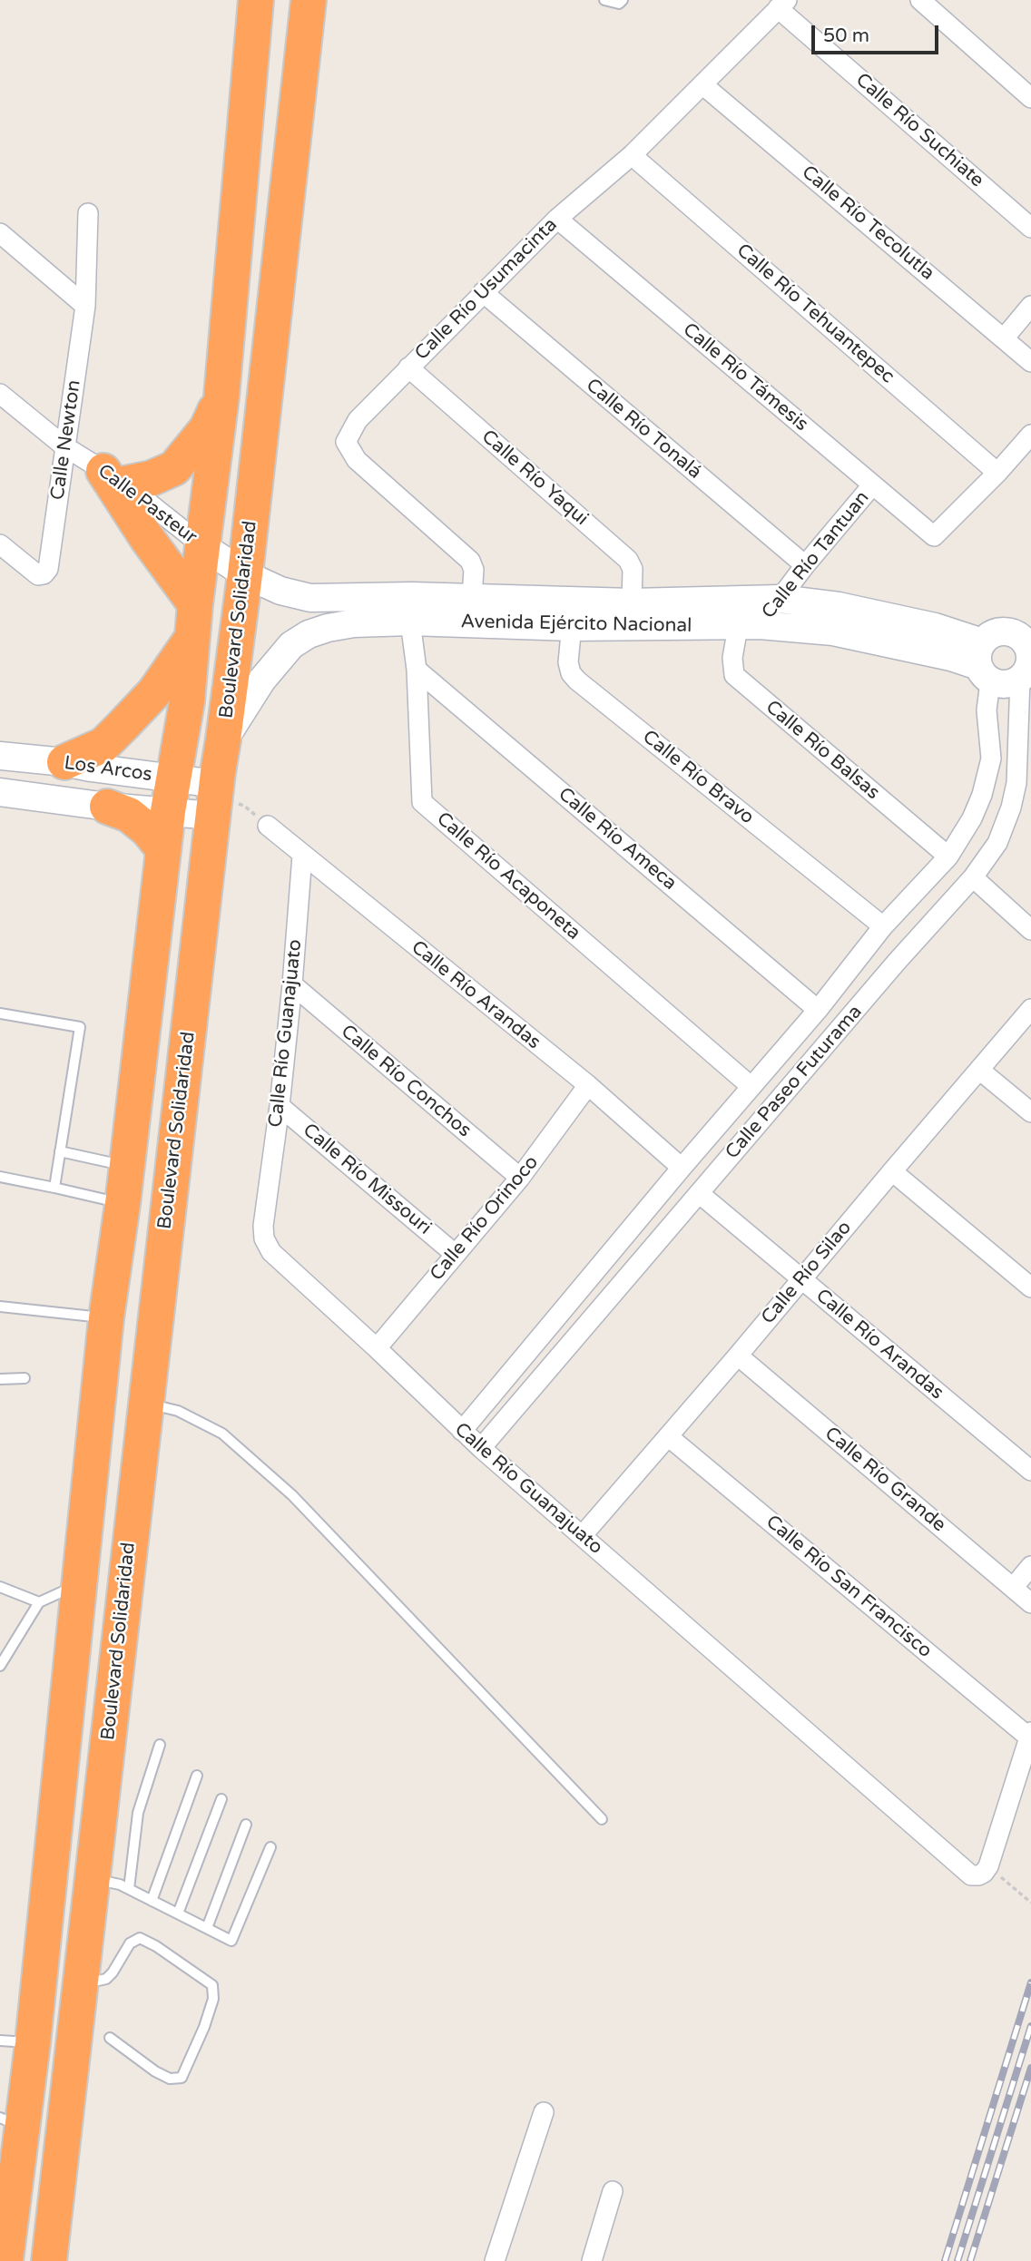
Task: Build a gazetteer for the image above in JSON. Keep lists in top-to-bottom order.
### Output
{
  "streets": {
    "highway": ["Boulevard Solidaridad"],
    "main road": ["Avenida Ejército Nacional", "Los Arcos"],
    "street": [
      "Calle Río Suchiate",
      "Calle Río Tecolutla",
      "Calle Río Usumacinta",
      "Calle Río Tehuantepec",
      "Calle Río Támesis",
      "Calle Río Tonalá",
      "Calle Newton",
      "Calle Río Yaqui",
      "Calle Pasteur",
      "Calle Río Tantuan",
      "Calle Río Balsas",
      "Calle Río Bravo",
      "Calle Río Ameca",
      "Calle Río Acaponeta",
      "Calle Río Arandas",
      "Calle Río Guanajuato",
      "Calle Río Conchos",
      "Calle Paseo Futurama",
      "Calle Río Missouri",
      "Calle Río Orinoco",
      "Calle Río Silao",
      "Calle Río Grande",
      "Calle Río San Francisco"
    ]
  },
  "crossings": [
    ["Calle Río Suchiate", "Calle Río Usumacinta"],
    ["Calle Río Tecolutla", "Calle Río Usumacinta"],
    ["Calle Río Usumacinta", "Calle Río Tehuantepec"],
    ["Calle Río Usumacinta", "Calle Río Támesis"],
    ["Calle Río Usumacinta", "Calle Río Tonalá"],
    ["Calle Río Usumacinta", "Calle Río Yaqui"],
    ["Calle Río Usumacinta", "Avenida Ejército Nacional"],
    ["Calle Río Tehuantepec", "Calle Río Támesis"],
    ["Calle Río Támesis", "Calle Río Tantuan"],
    ["Calle Río Tonalá", "Calle Río Tantuan"],
    ["Calle Newton", "Calle Pasteur"],
    ["Calle Río Yaqui", "Avenida Ejército Nacional"],
    ["Calle Pasteur", "Avenida Ejército Nacional"],
    ["Calle Río Tantuan", "Avenida Ejército Nacional"],
    ["Calle Río Tantuan", "Calle Río Balsas"],
    ["Boulevard Solidaridad", "Avenida Ejército Nacional"],
    ["Boulevard Solidaridad", "Los Arcos"],
    ["Avenida Ejército Nacional", "Calle Río Balsas"],
    ["Avenida Ejército Nacional", "Calle Río Bravo"],
    ["Avenida Ejército Nacional", "Calle Río Acaponeta"],
    ["Avenida Ejército Nacional", "Calle Paseo Futurama"],
    ["Calle Río Balsas", "Calle Paseo Futurama"],
    ["Calle Río Bravo", "Calle Paseo Futurama"],
    ["Calle Río Ameca", "Calle Río Acaponeta"],
    ["Calle Río Ameca", "Calle Paseo Futurama"],
    ["Calle Río Acaponeta", "Calle Paseo Futurama"],
    ["Calle Río Arandas", "Calle Río Guanajuato"],
    ["Calle Río Arandas", "Calle Paseo Futurama"],
    ["Calle Río Arandas", "Calle Río Orinoco"],
    ["Calle Río Arandas", "Calle Río Silao"],
    ["Calle Río Guanajuato", "Calle Río Conchos"],
    ["Calle Río Guanajuato", "Calle Paseo Futurama"],
    ["Calle Río Guanajuato", "Calle Río Missouri"],
    ["Calle Río Guanajuato", "Calle Río Orinoco"],
    ["Calle Río Guanajuato", "Calle Río Silao"],
    ["Calle Río Conchos", "Calle Río Orinoco"],
    ["Calle Río Missouri", "Calle Río Orinoco"],
    ["Calle Río Silao", "Calle Río Grande"],
    ["Calle Río Silao", "Calle Río San Francisco"]
  ],
  "scale_bar": "50 m"
}
